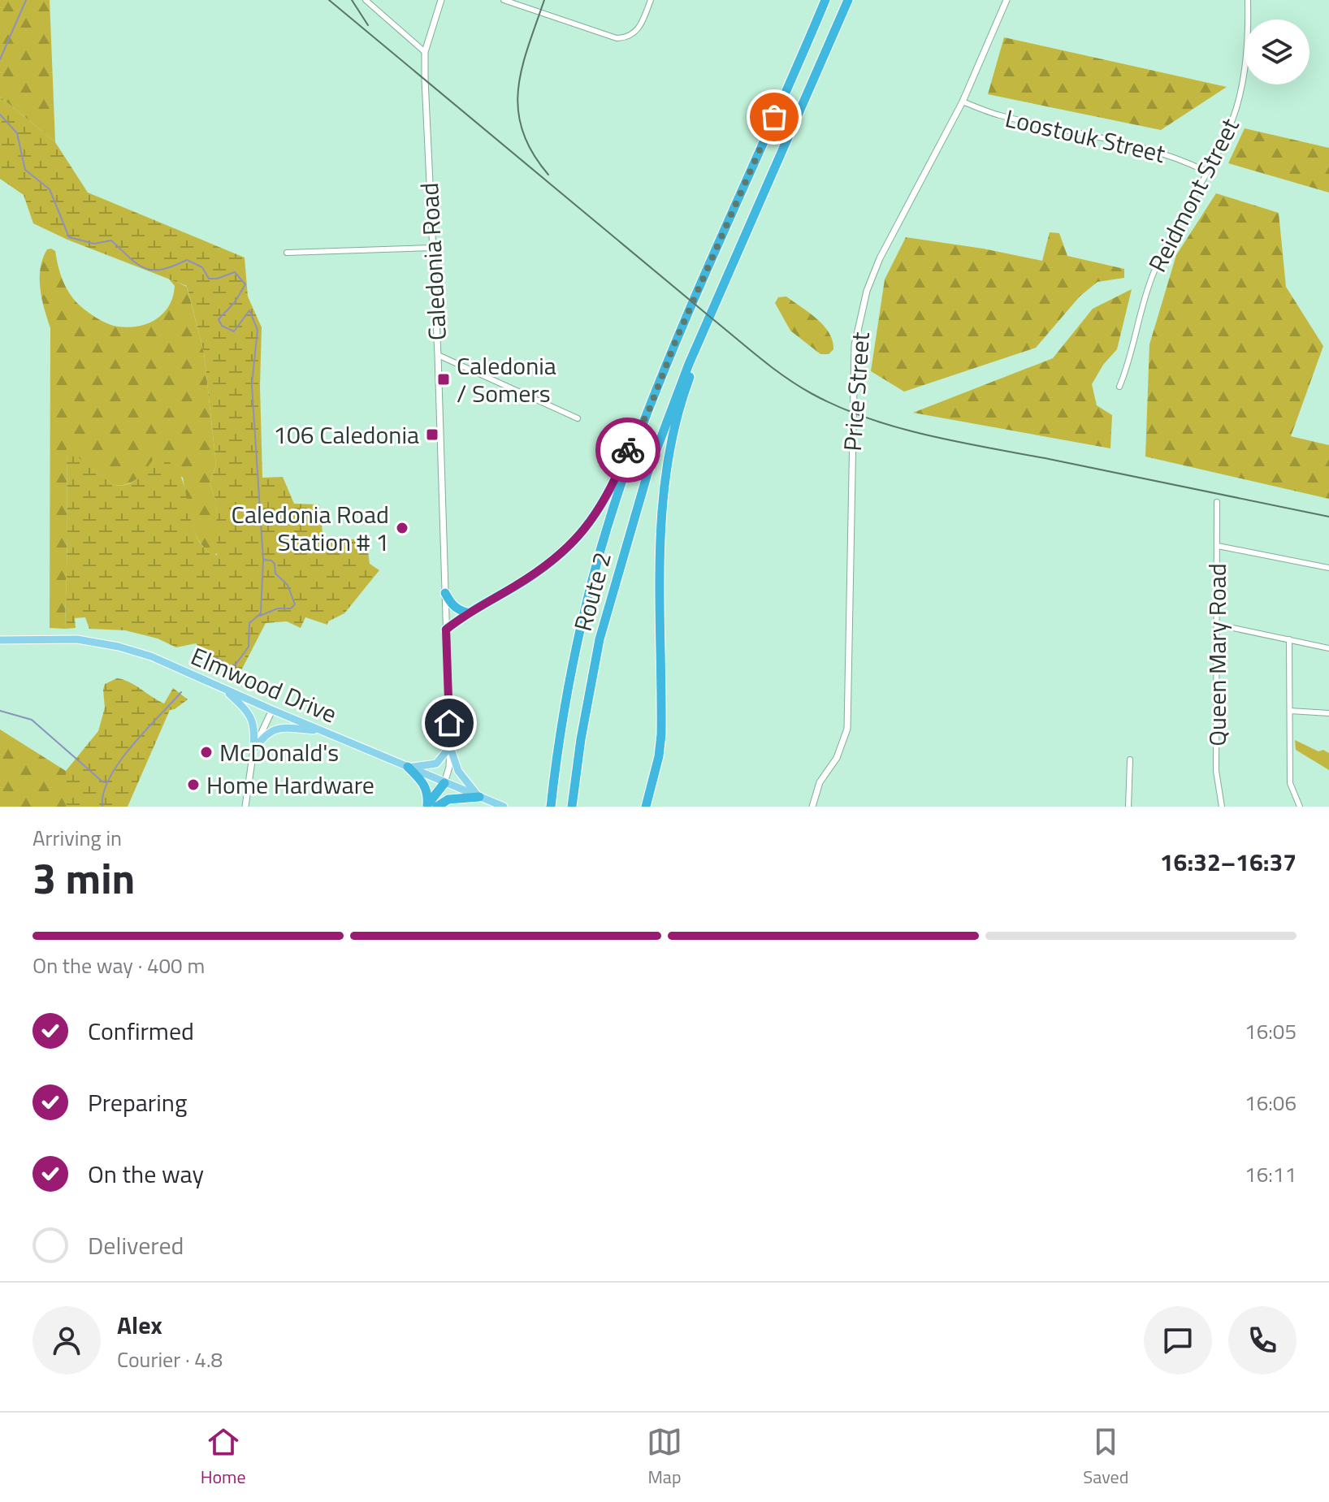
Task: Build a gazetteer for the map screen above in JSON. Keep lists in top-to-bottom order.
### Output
{
  "streets": {
    "highway": ["Route 2"],
    "main road": ["Elmwood Drive"],
    "street": [
      "Loostouk Street",
      "Reidmont Street",
      "Caledonia Road",
      "Price Street",
      "Queen Mary Road"
    ]
  },
  "crossings": [
    ["Loostouk Street", "Reidmont Street"],
    ["Loostouk Street", "Price Street"],
    ["Caledonia Road", "Elmwood Drive"]
  ],
  "places": {
    "transit": ["Caledonia / Somers", "106 Caledonia"],
    "other": ["Caledonia Road Station # 1", "McDonald's", "Home Hardware"]
  },
  "page": {
    "heading": ["3 min", "Arriving in", "16:32–16:37"],
    "panel": ["Alex", "Courier · 4.8"],
    "bar": "On the way · 400 m",
    "list": [
      ["Confirmed", "16:05"],
      ["Preparing", "16:06"],
      ["On the way", "16:11"],
      "Delivered"
    ],
    "tabs": ["Home", "Map", "Saved"]
  }
}
